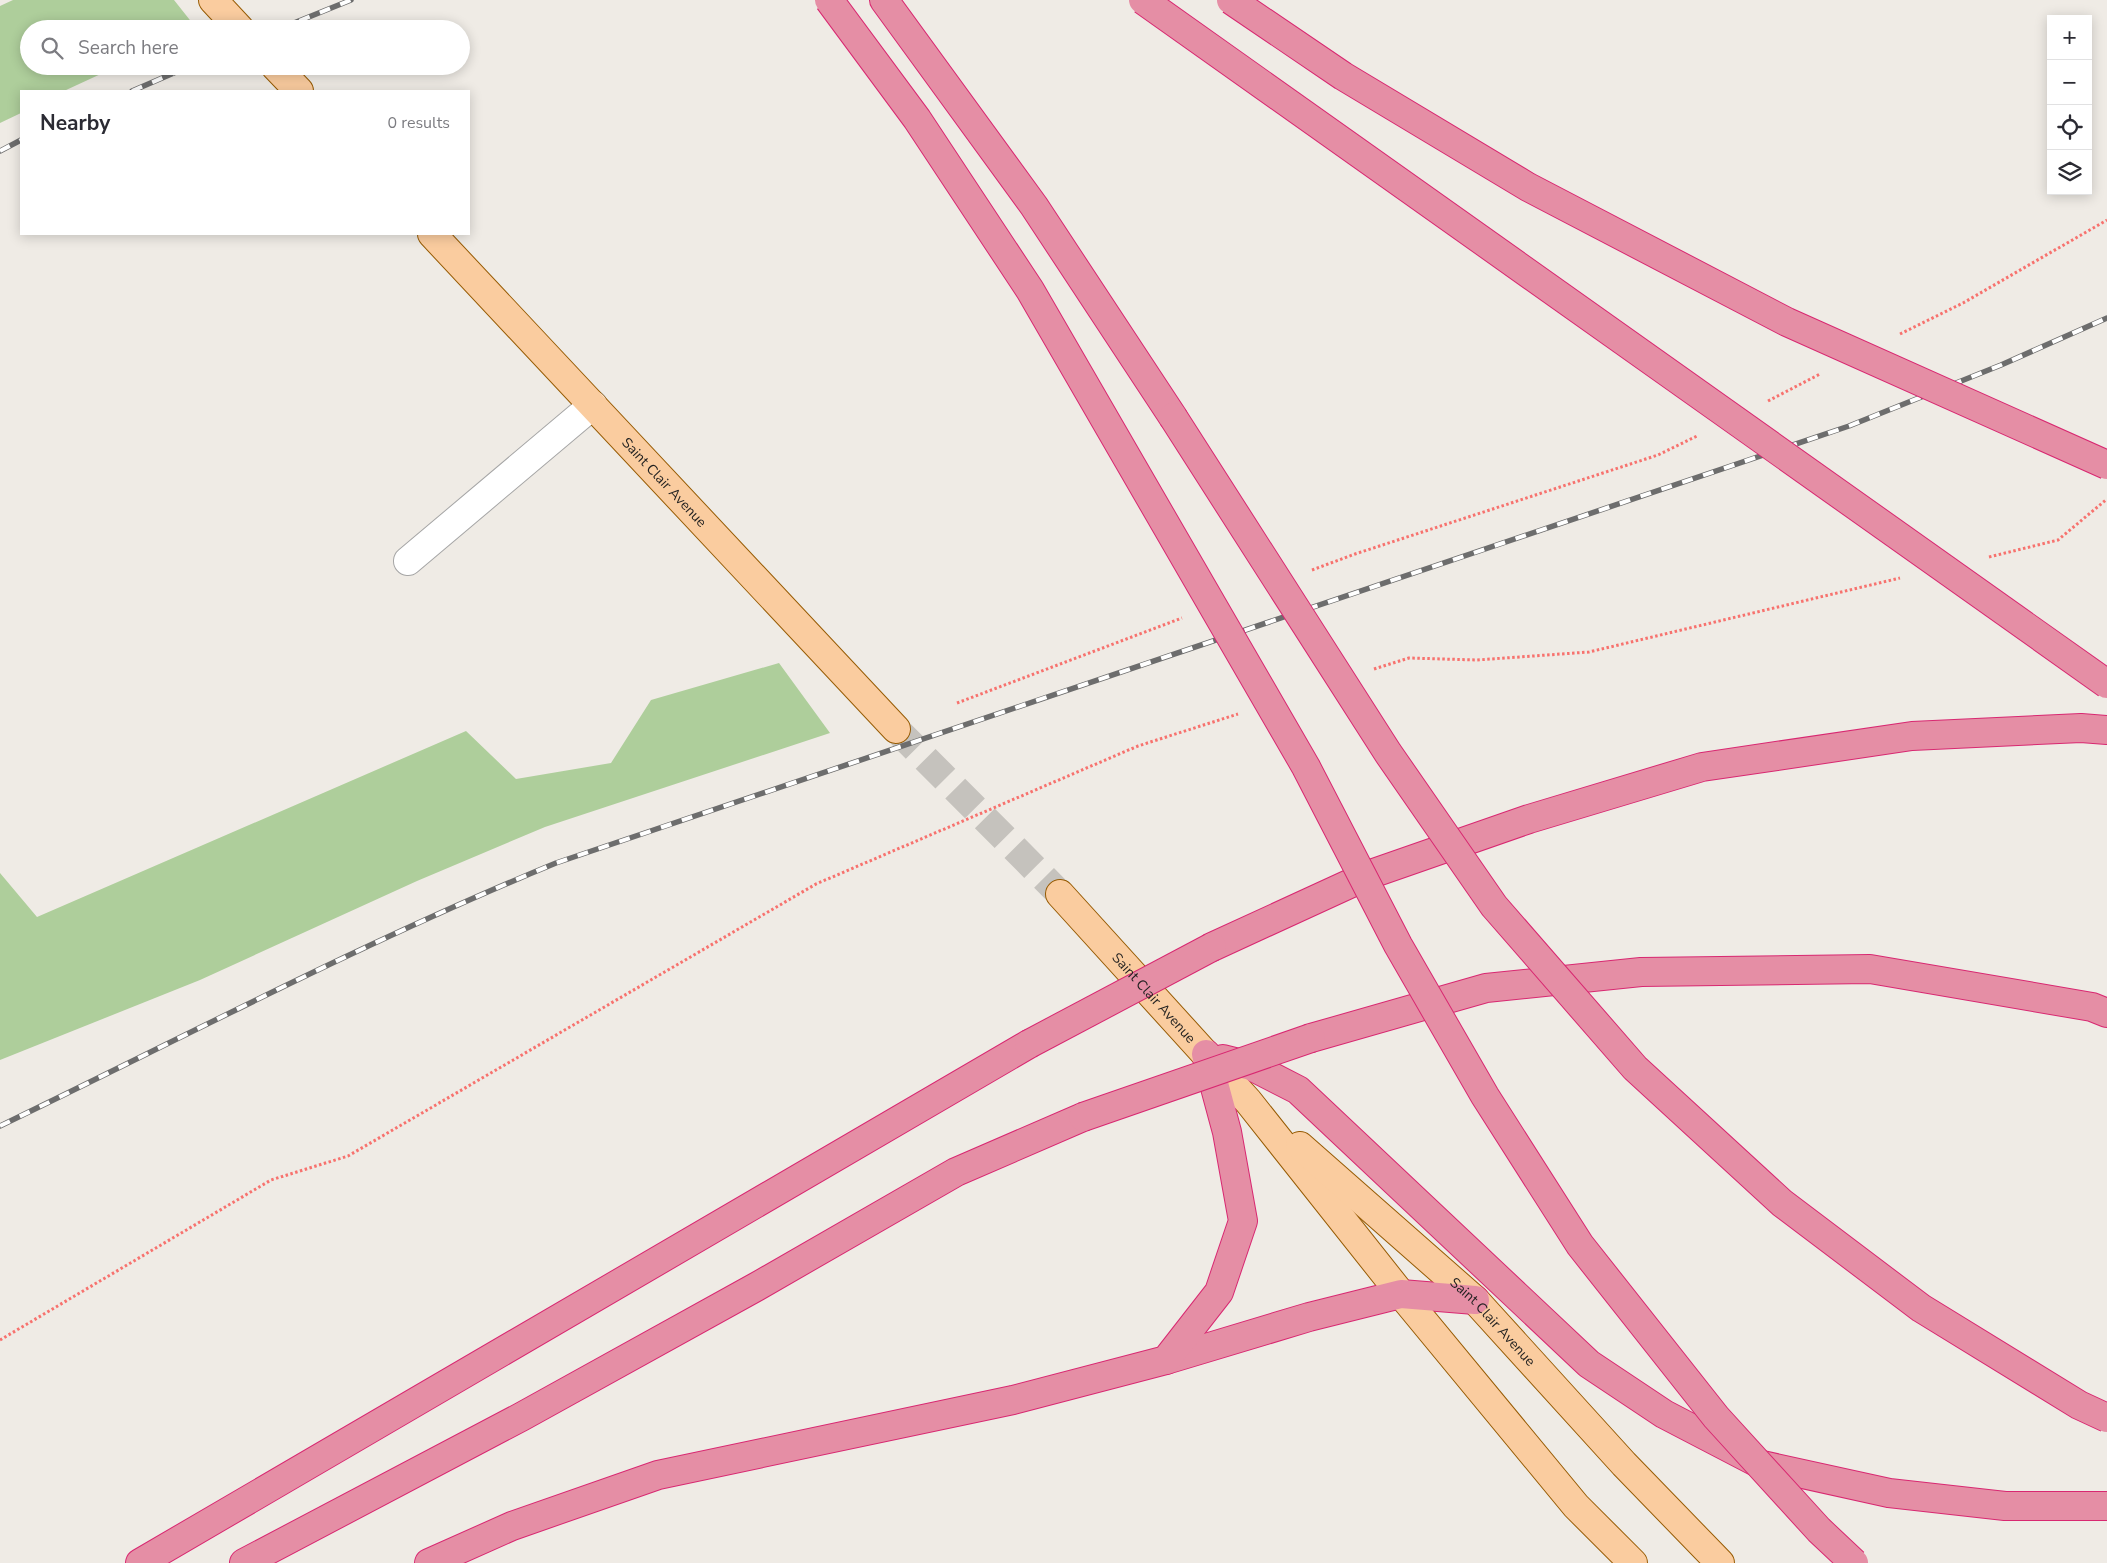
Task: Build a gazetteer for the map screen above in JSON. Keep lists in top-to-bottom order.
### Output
{
  "streets": {
    "main road": ["Saint Clair Avenue"]
  },
  "page": {
    "map_buttons": ["+", "−"],
    "search": "Search here",
    "heading": ["Nearby", "0 results"]
  }
}
